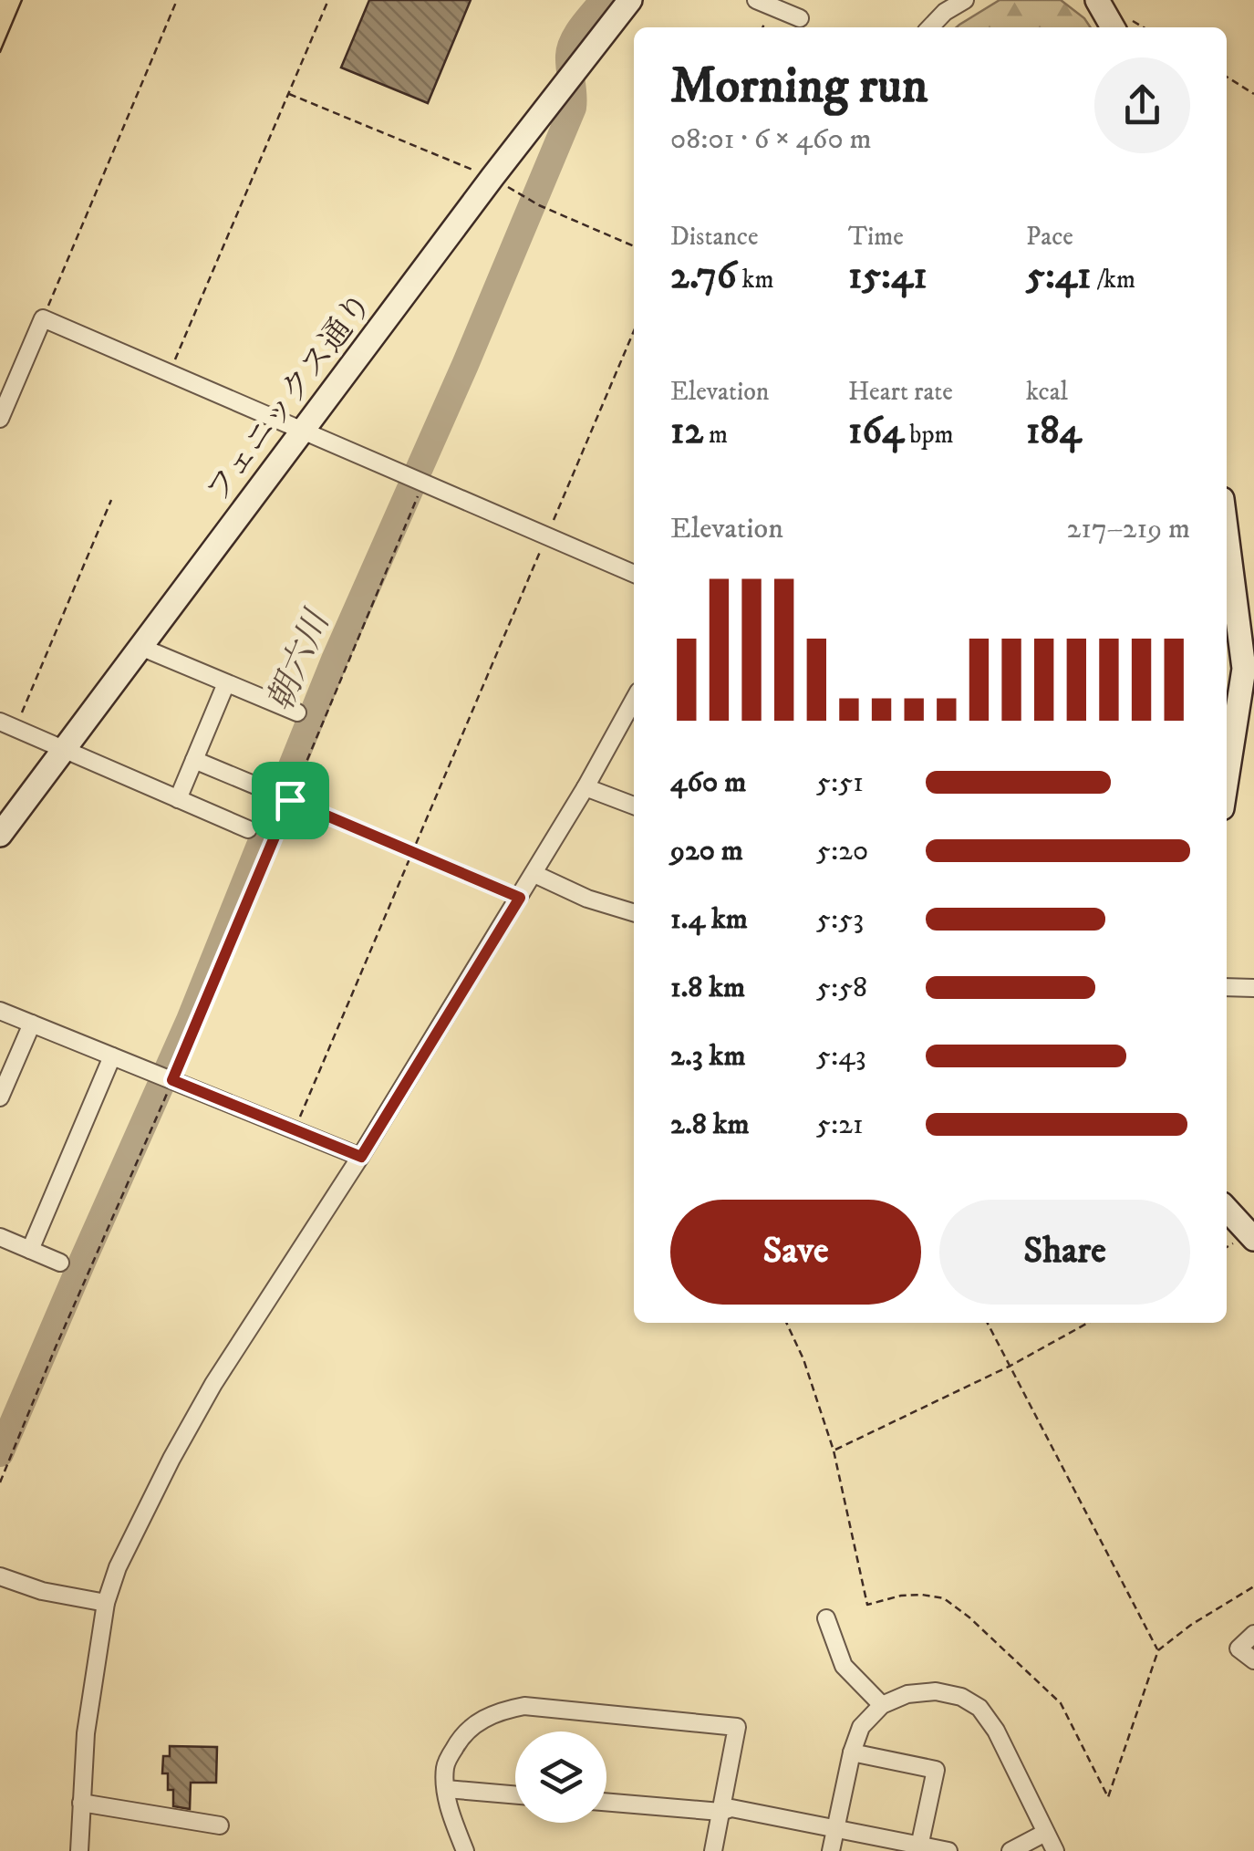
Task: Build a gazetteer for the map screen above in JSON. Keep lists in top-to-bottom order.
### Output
{
  "streets": {
    "main road": ["フェニックス通り"]
  },
  "water": ["朝六川"],
  "page": {
    "heading": ["Morning run", "08:01 · 6 × 460 m"],
    "stats": [
      ["Distance", "2.76 km"],
      ["Time", "15:41"],
      ["Pace", "5:41 /km"],
      ["Elevation", "12 m"],
      ["Heart rate", "164 bpm"],
      ["kcal", "184"]
    ],
    "chart": ["Elevation", "217–219 m"],
    "list": [
      {
        "name": "460 m",
        "note": "5:51"
      },
      {
        "name": "920 m",
        "note": "5:20"
      },
      {
        "name": "1.4 km",
        "note": "5:53"
      },
      {
        "name": "1.8 km",
        "note": "5:58"
      },
      {
        "name": "2.3 km",
        "note": "5:43"
      },
      {
        "name": "2.8 km",
        "note": "5:21"
      }
    ],
    "buttons": ["Save", "Share"]
  }
}
